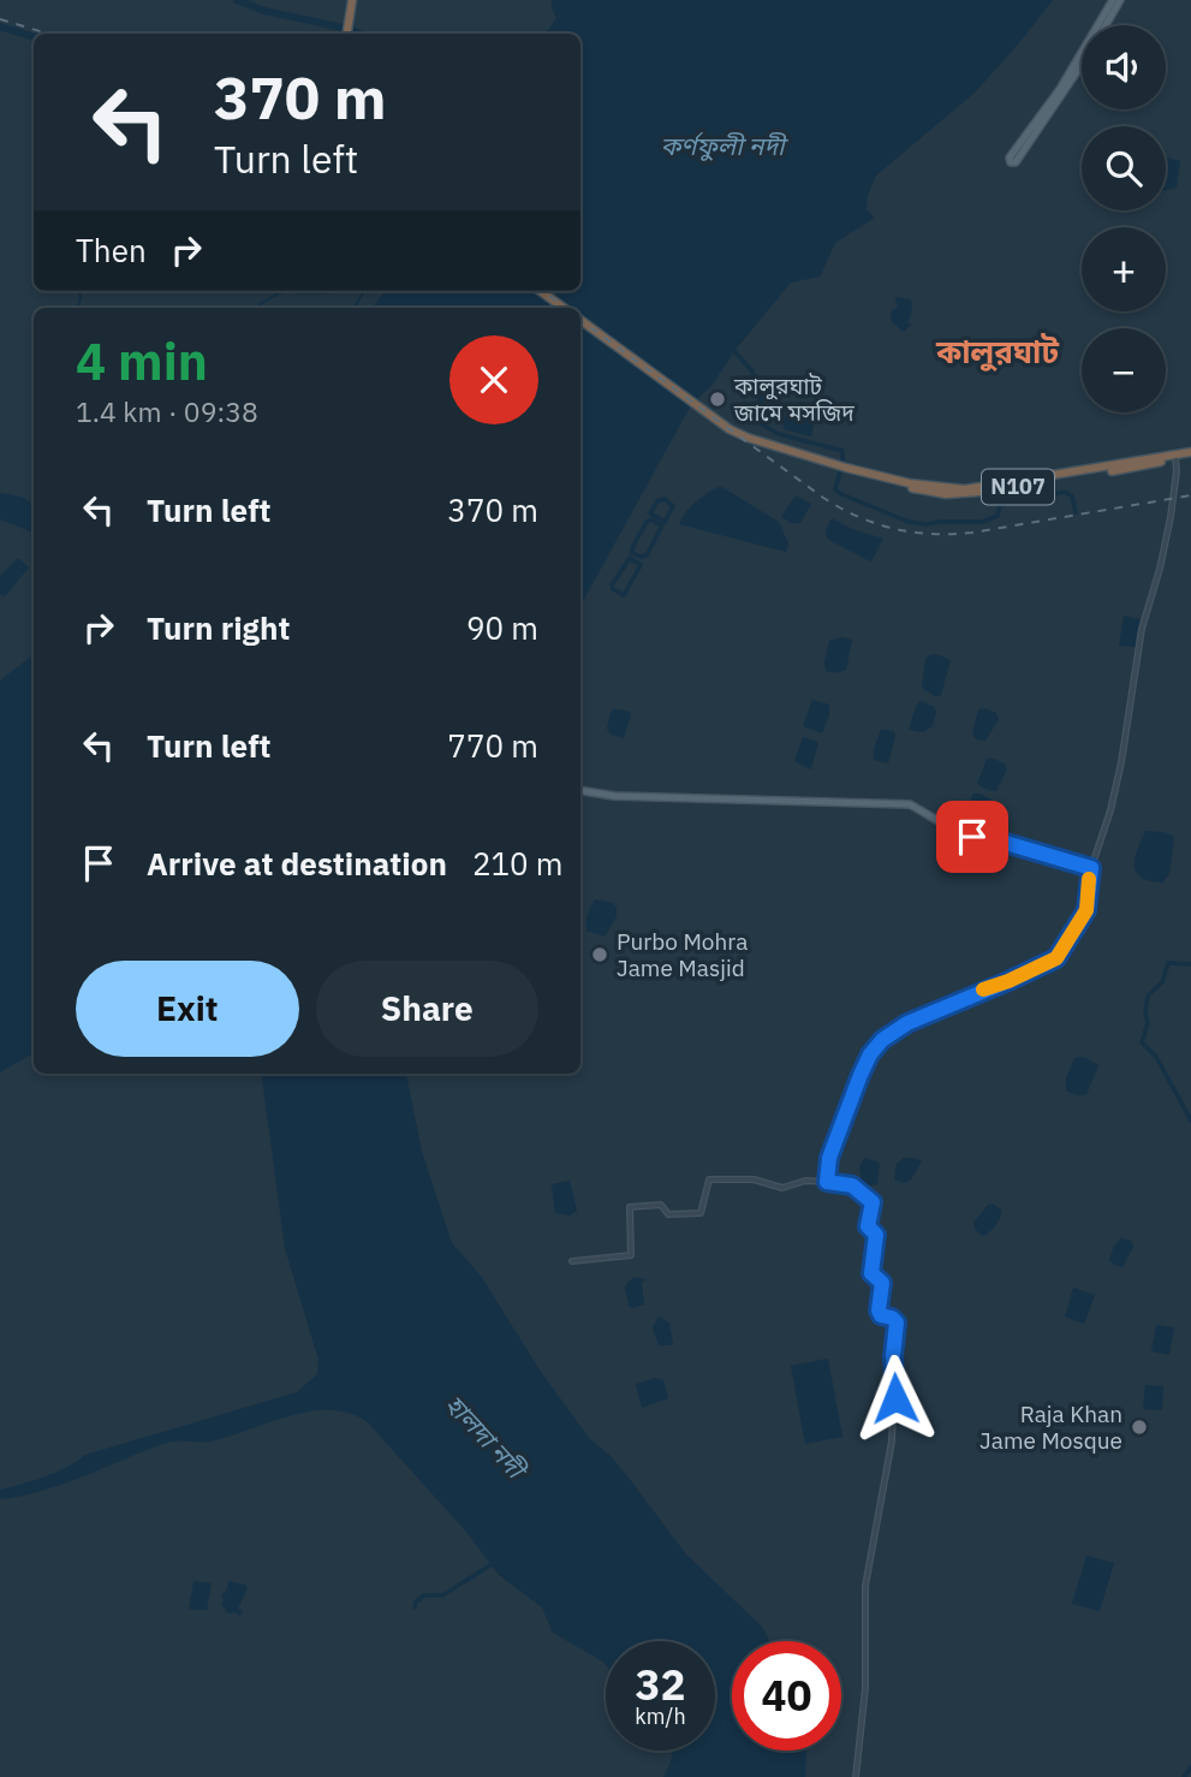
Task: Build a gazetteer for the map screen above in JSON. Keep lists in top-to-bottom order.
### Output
{
  "streets": {
    "highway": ["N107"]
  },
  "districts": ["কালুরঘাট"],
  "water": ["কর্ণফুলী নদী", "হালদা নদী"],
  "places": ["কালুরঘাট জামে মসজিদ", "Purbo Mohra Jame Masjid", "Raja Khan Jame Mosque"],
  "page": {
    "map_buttons": ["+", "−"],
    "turn": ["370 m", "Turn left"],
    "then": "Then",
    "heading": ["4 min", "1.4 km · 09:38"],
    "list": [
      {
        "name": "Turn left",
        "value": "370 m"
      },
      {
        "name": "Turn right",
        "value": "90 m"
      },
      {
        "name": "Turn left",
        "value": "770 m"
      },
      {
        "name": "Arrive at destination",
        "value": "210 m"
      }
    ],
    "buttons": ["Exit", "Share"],
    "speed": "32 km/h",
    "limit": "40"
  }
}
